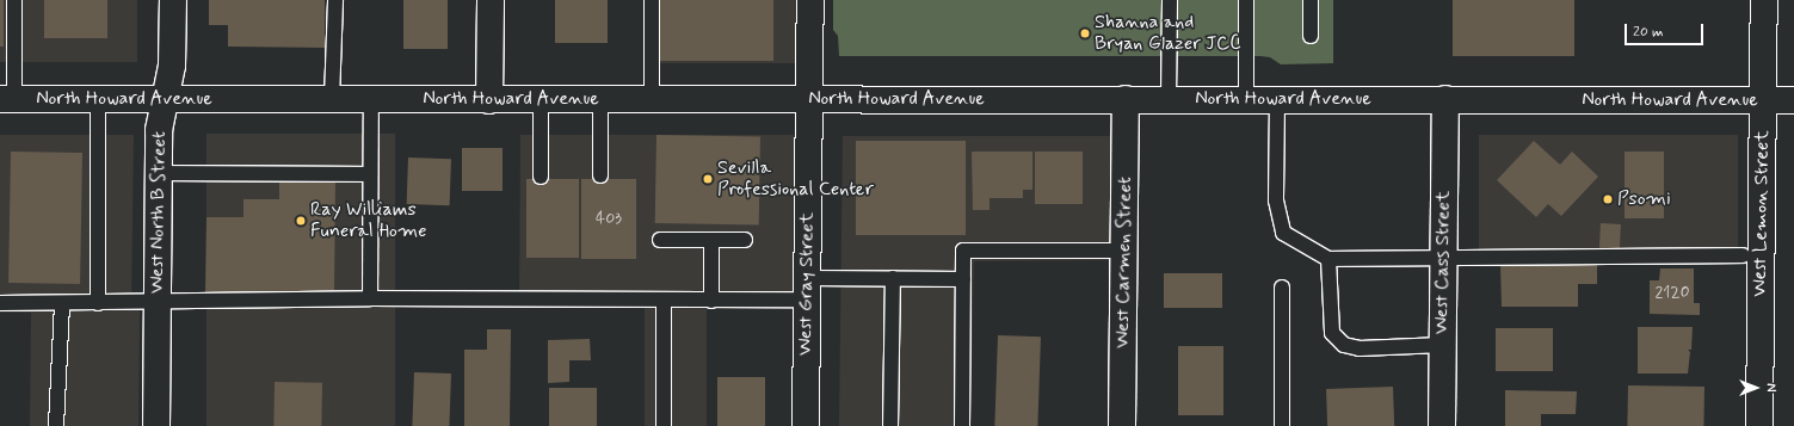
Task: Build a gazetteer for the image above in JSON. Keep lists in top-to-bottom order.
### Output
{
  "streets": {
    "street": [
      "North Howard Avenue",
      "West North B Street",
      "West Lemon Street",
      "West Carmen Street",
      "West Cass Street",
      "West Gray Street"
    ]
  },
  "crossings": [
    ["North Howard Avenue", "West North B Street"],
    ["North Howard Avenue", "West Lemon Street"],
    ["North Howard Avenue", "West Carmen Street"],
    ["North Howard Avenue", "West Cass Street"],
    ["North Howard Avenue", "West Gray Street"]
  ],
  "places": [
    "Shanna and Bryan Glazer JCC",
    "Sevilla Professional Center",
    "Psomi",
    "Ray Williams Funeral Home"
  ],
  "house_numbers": ["403", "2120"],
  "scale_bar": "20 m",
  "north": "right"
}
